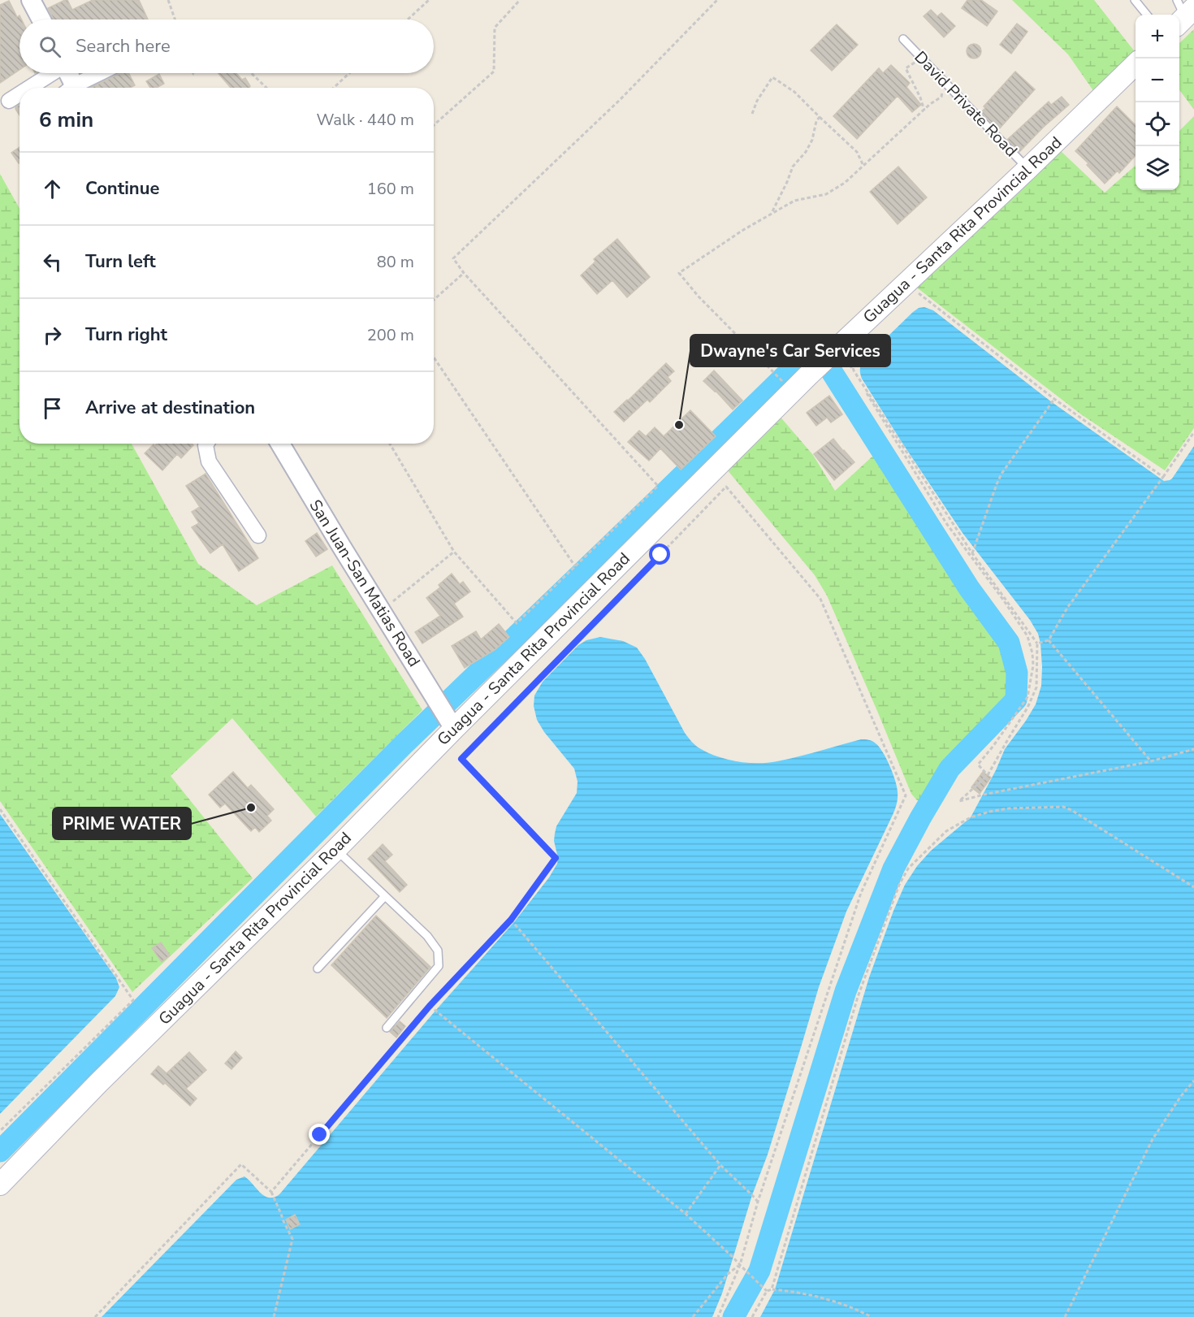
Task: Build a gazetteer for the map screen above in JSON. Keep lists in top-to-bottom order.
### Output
{
  "streets": {
    "main road": ["Guagua - Santa Rita Provincial Road"],
    "street": ["San Juan-San Matias Road"],
    "lane": ["David Private Road"]
  },
  "crossings": [
    ["David Private Road", "Guagua - Santa Rita Provincial Road"],
    ["Guagua - Santa Rita Provincial Road", "San Juan-San Matias Road"]
  ],
  "places": ["Dwayne's Car Services", "PRIME WATER"],
  "page": {
    "map_buttons": ["+", "−"],
    "search": "Search here",
    "heading": ["6 min", "Walk · 440 m"],
    "list": [
      ["Continue", "160 m"],
      ["Turn left", "80 m"],
      ["Turn right", "200 m"],
      "Arrive at destination"
    ]
  }
}
